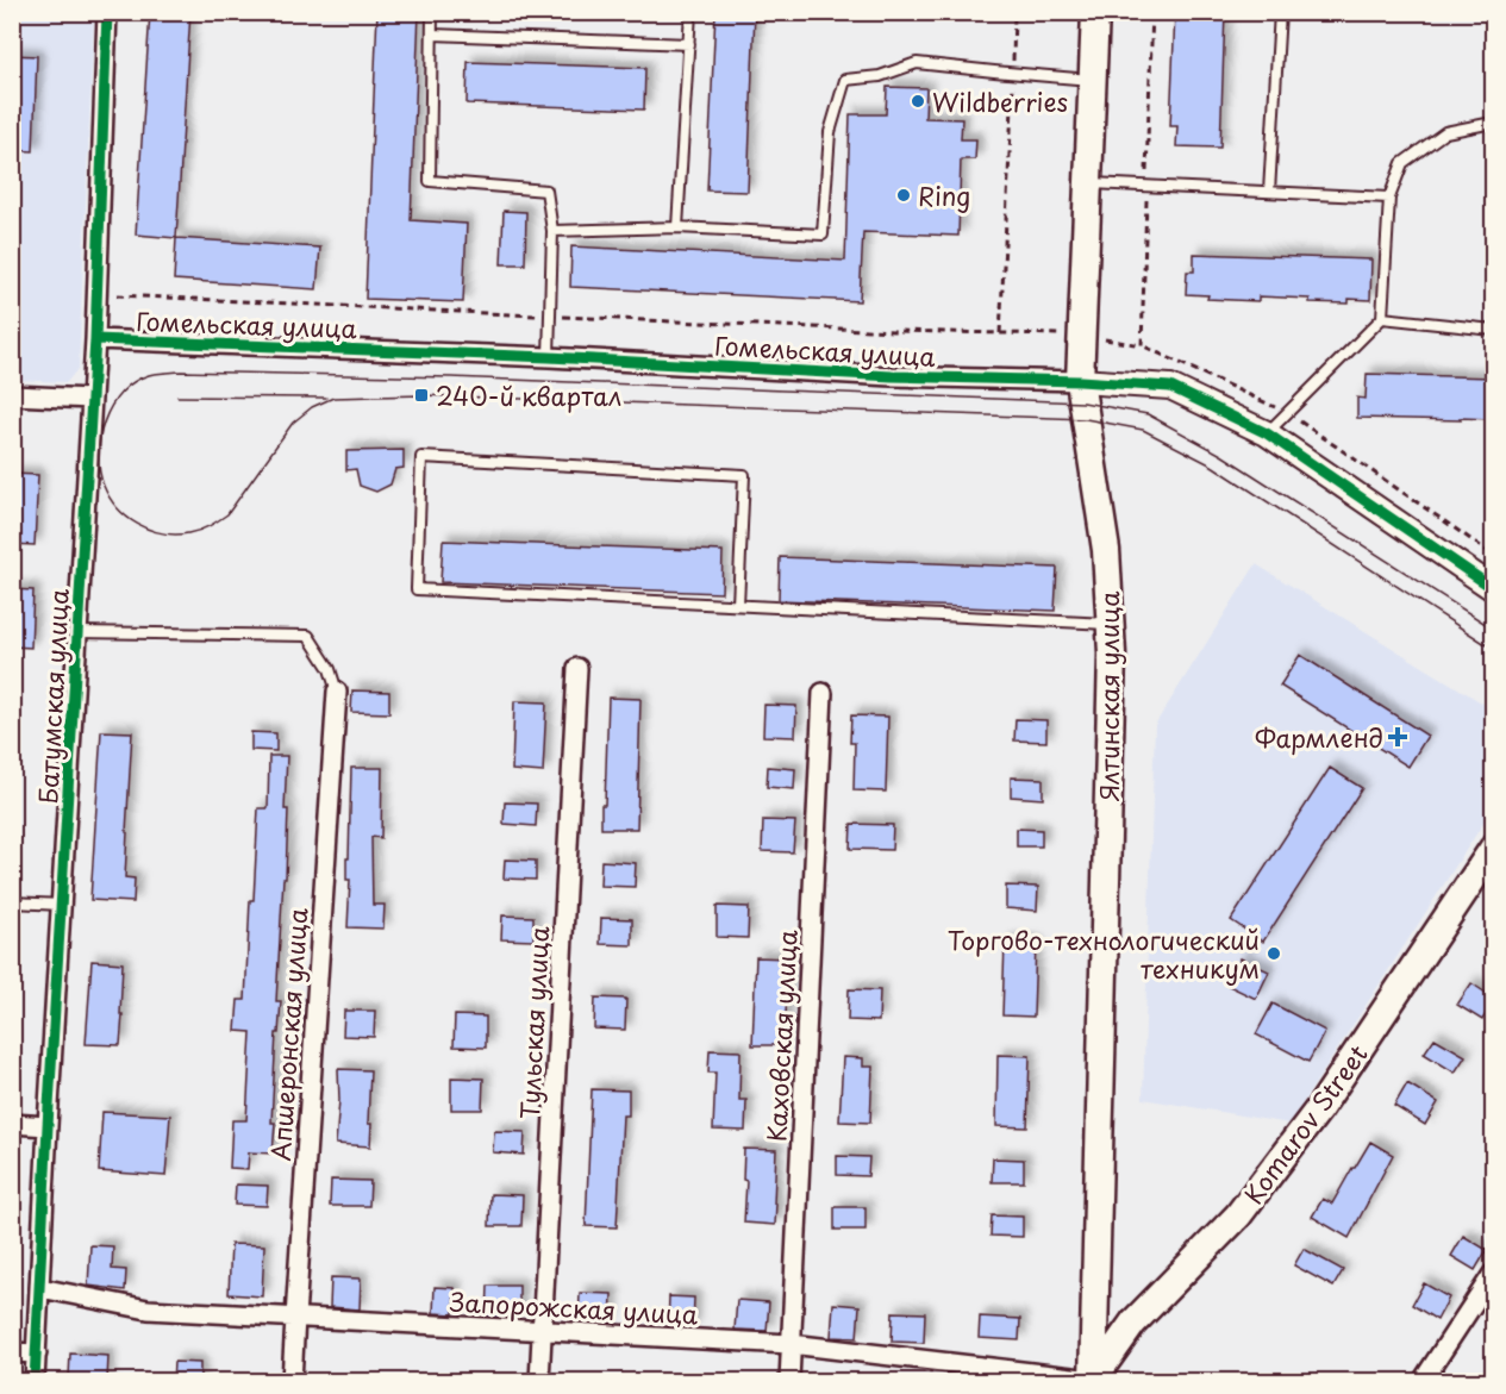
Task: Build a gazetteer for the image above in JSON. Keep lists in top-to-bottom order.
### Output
{
  "streets": {
    "main road": ["Ялтинская улица", "Komarov Street"],
    "street": [
      "Гомельская улица",
      "Батумская улица",
      "Тульская улица",
      "Апшеронская улица",
      "Каховская улица",
      "Запорожская улица"
    ]
  },
  "crossings": [
    ["Гомельская улица", "Батумская улица"],
    ["Гомельская улица", "Ялтинская улица"],
    ["Батумская улица", "Запорожская улица"],
    ["Ялтинская улица", "Komarov Street"],
    ["Ялтинская улица", "Запорожская улица"],
    ["Тульская улица", "Запорожская улица"],
    ["Апшеронская улица", "Запорожская улица"],
    ["Каховская улица", "Запорожская улица"],
    ["Komarov Street", "Запорожская улица"]
  ],
  "places": {
    "other": ["Wildberries", "Ring", "Торгово-технологический техникум"],
    "transit": ["240-й квартал"],
    "health": ["Фармленд"]
  }
}
